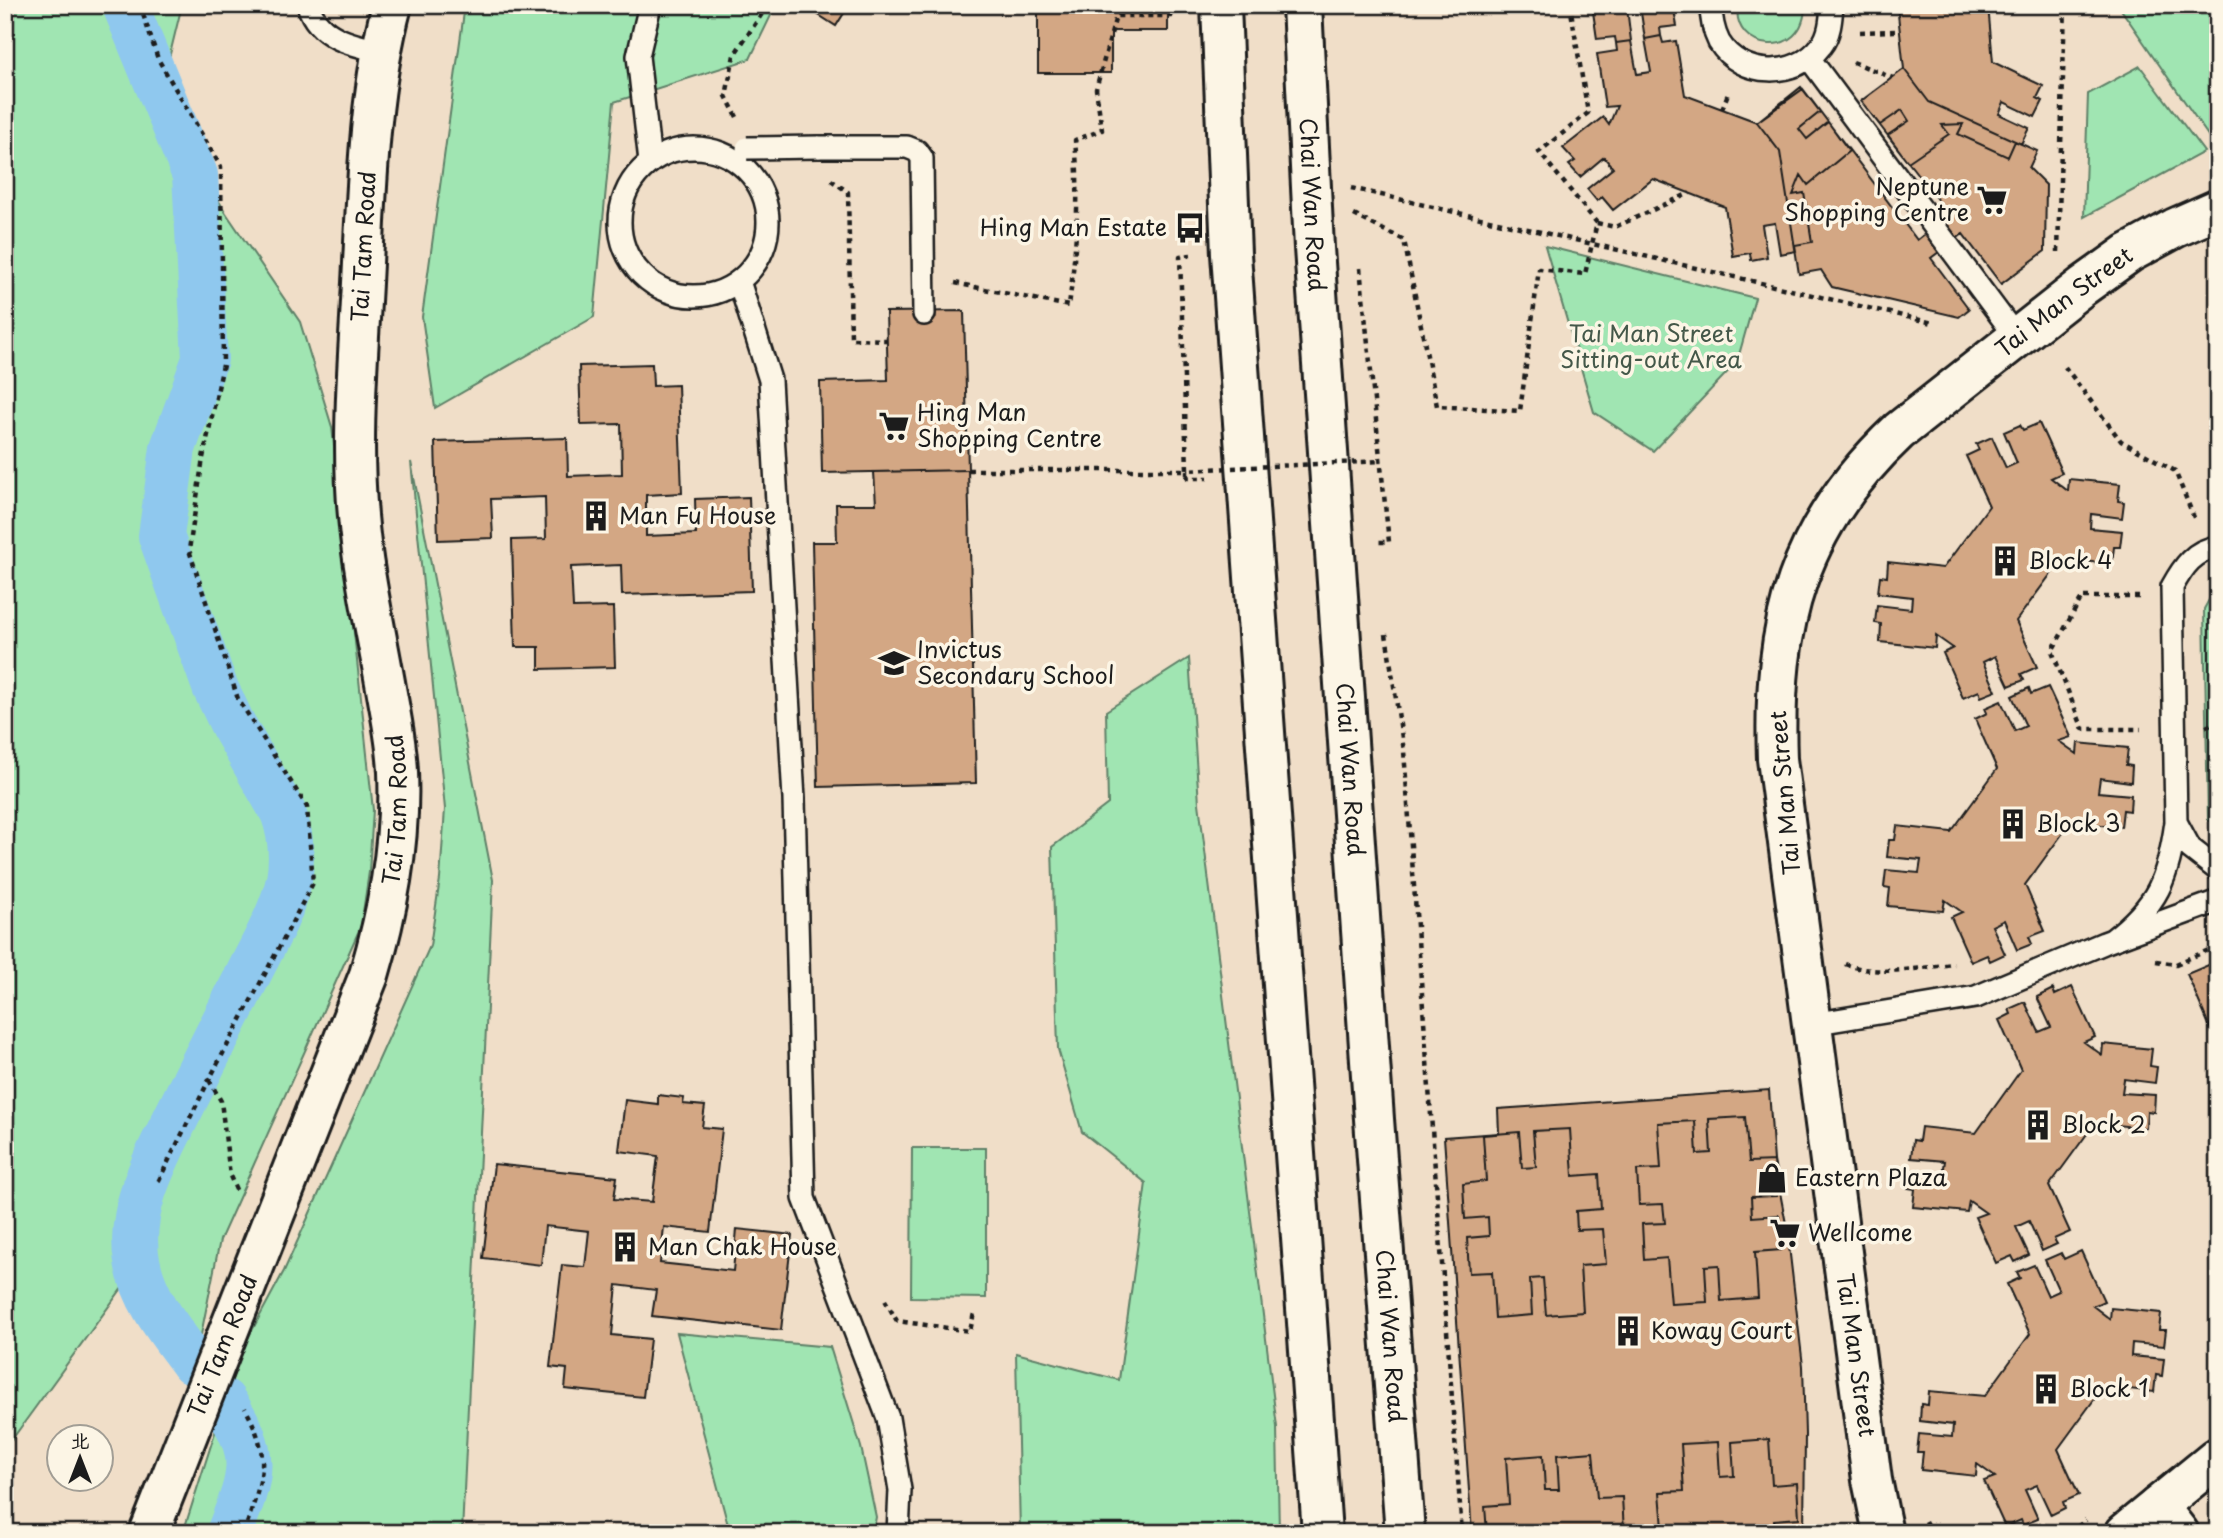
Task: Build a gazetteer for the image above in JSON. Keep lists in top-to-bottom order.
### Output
{
  "streets": {
    "main road": ["Chai Wan Road", "Tai Tam Road", "Tai Man Street"]
  },
  "parks": ["Tai Man Street Sitting-out Area"],
  "places": {
    "supermarket": ["Neptune Shopping Centre", "Hing Man Shopping Centre", "Wellcome"],
    "bus stop": ["Hing Man Estate"],
    "building": [
      "Man Fu House",
      "Block 4",
      "Block 3",
      "Block 2",
      "Man Chak House",
      "Koway Court",
      "Block 1"
    ],
    "school or university": ["Invictus Secondary School"],
    "shop": ["Eastern Plaza"]
  },
  "north": "top"
}
